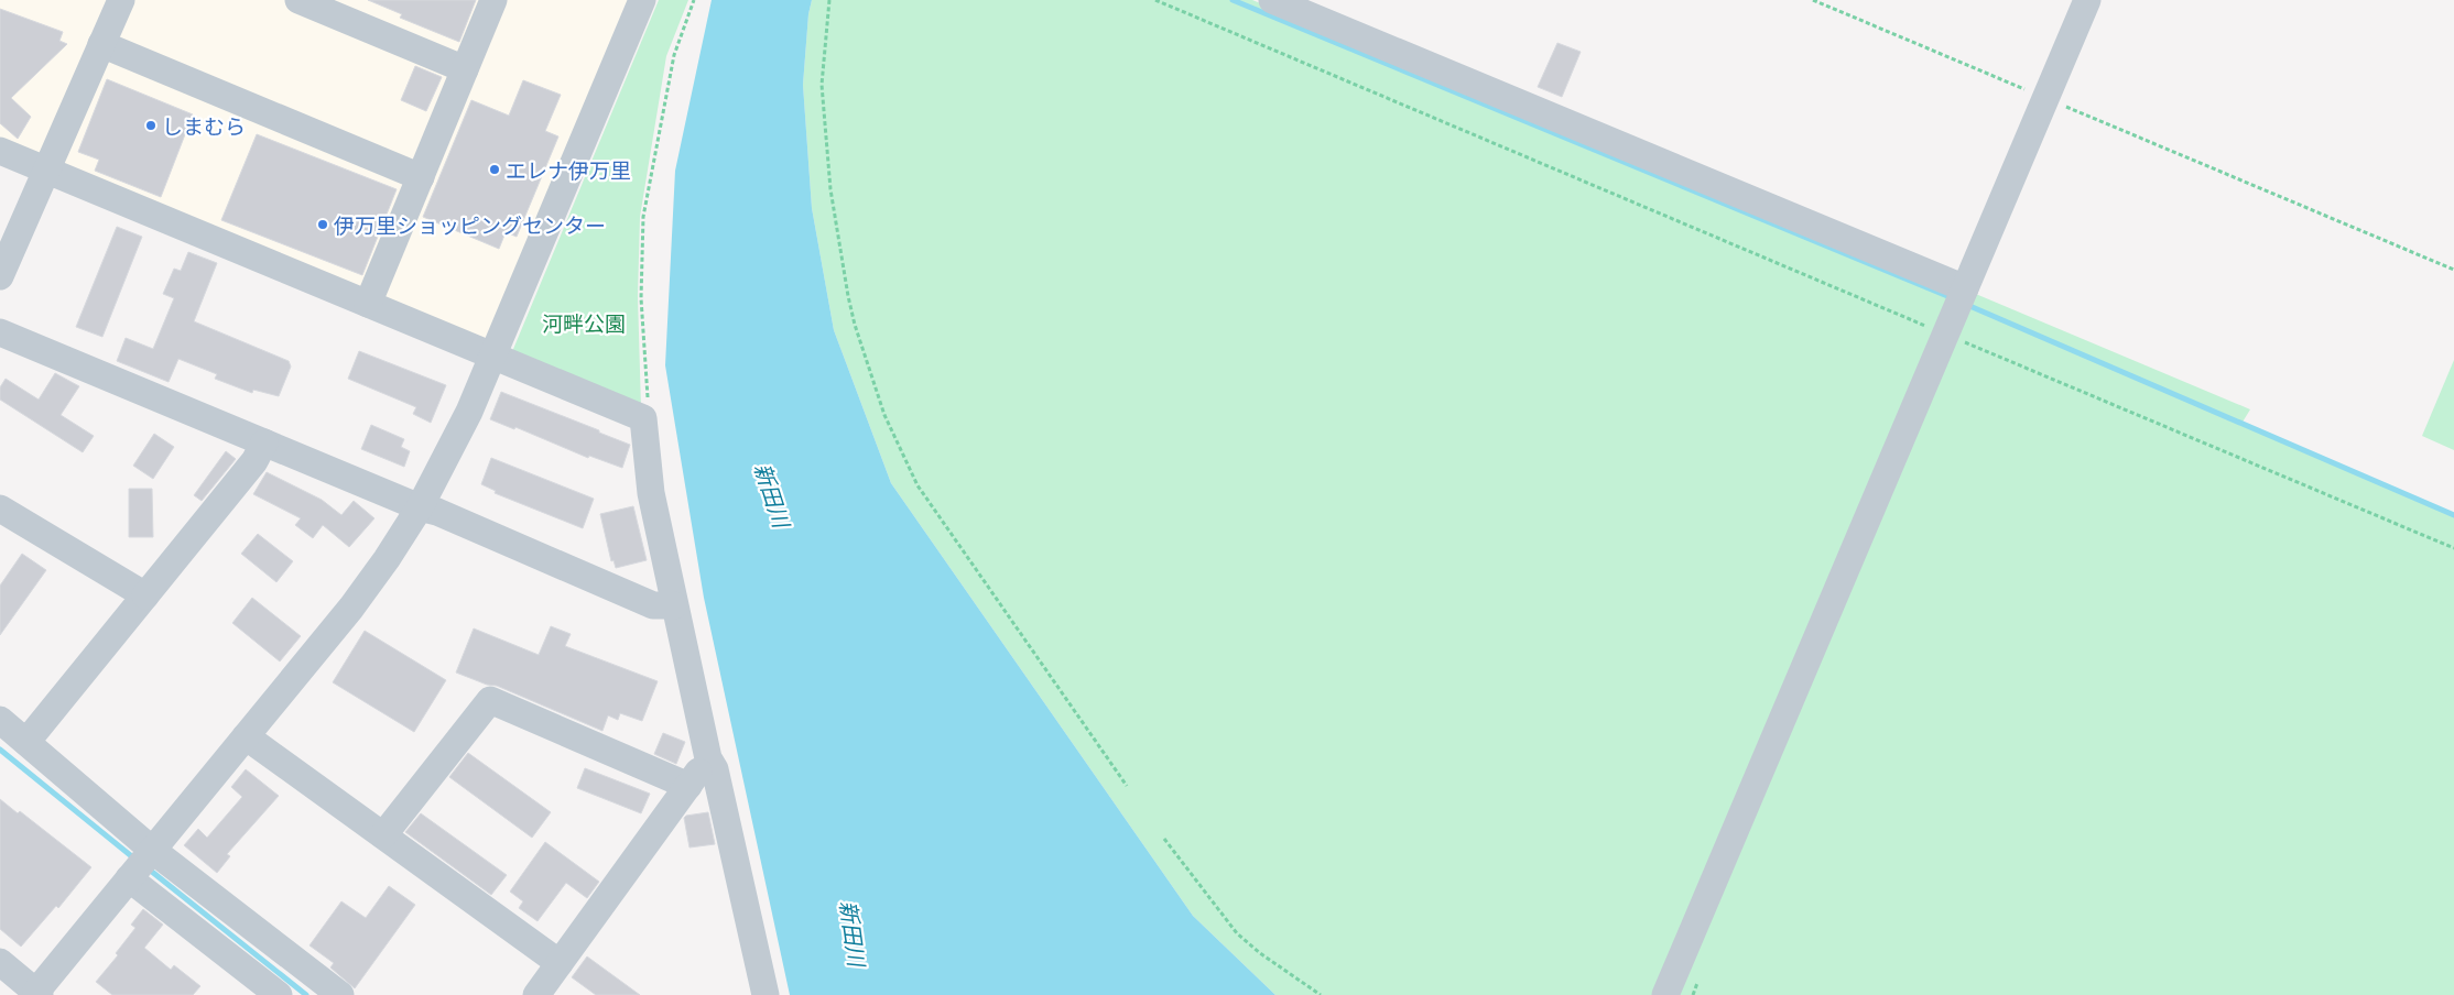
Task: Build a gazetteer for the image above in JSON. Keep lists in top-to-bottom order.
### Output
{
  "water": ["新田川"],
  "parks": ["河畔公園"],
  "places": ["しまむら", "エレナ伊万里", "伊万里ショッピングセンター"]
}
